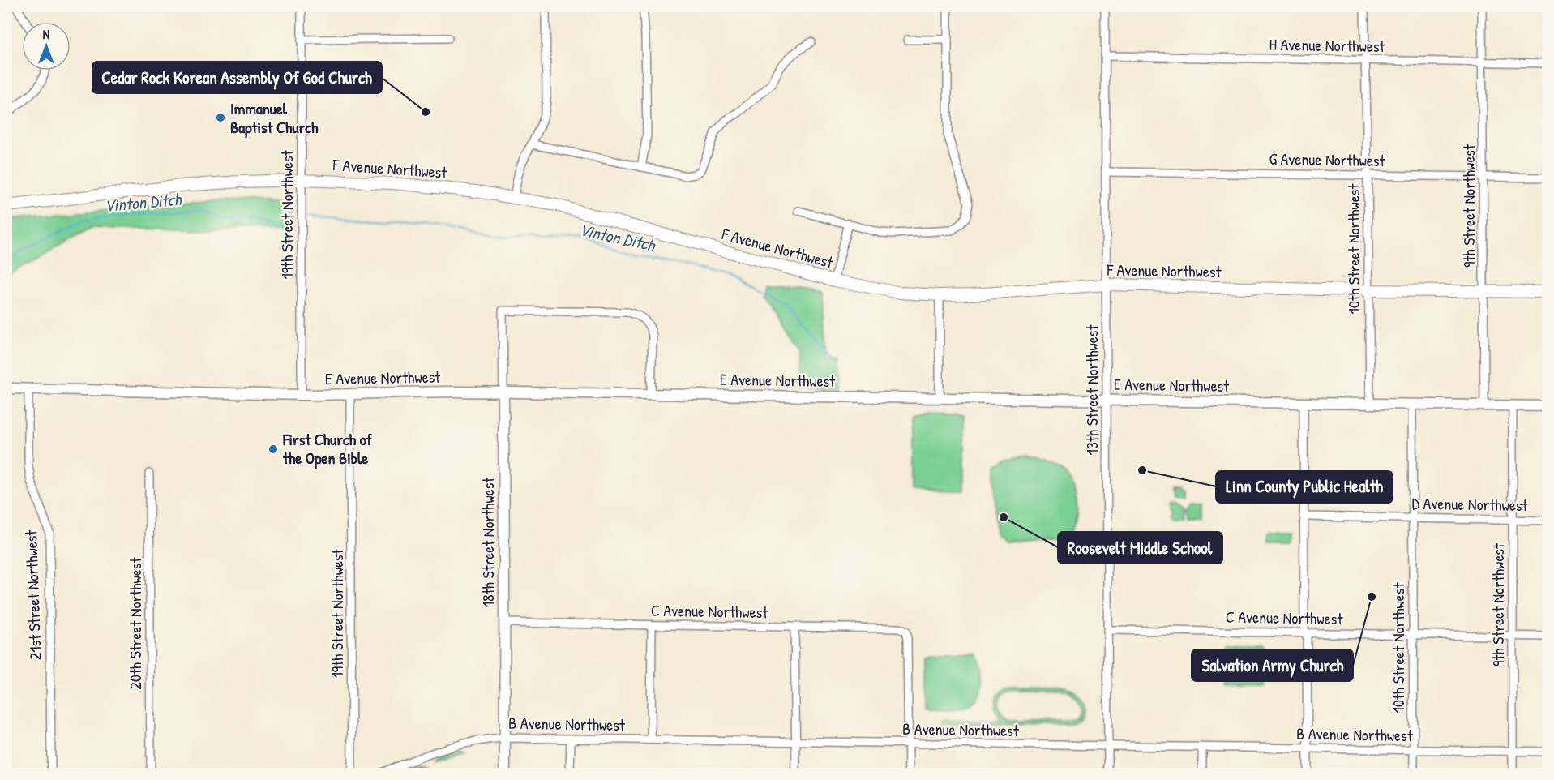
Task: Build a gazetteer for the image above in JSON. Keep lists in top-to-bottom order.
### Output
{
  "streets": {
    "main road": ["F Avenue Northwest"],
    "street": [
      "H Avenue Northwest",
      "G Avenue Northwest",
      "9th Street Northwest",
      "19th Street Northwest",
      "10th Street Northwest",
      "E Avenue Northwest",
      "13th Street Northwest",
      "D Avenue Northwest",
      "18th Street Northwest",
      "21st Street Northwest",
      "C Avenue Northwest",
      "20th Street Northwest",
      "B Avenue Northwest"
    ]
  },
  "crossings": [
    ["H Avenue Northwest", "9th Street Northwest"],
    ["H Avenue Northwest", "10th Street Northwest"],
    ["H Avenue Northwest", "13th Street Northwest"],
    ["G Avenue Northwest", "9th Street Northwest"],
    ["G Avenue Northwest", "10th Street Northwest"],
    ["G Avenue Northwest", "13th Street Northwest"],
    ["F Avenue Northwest", "9th Street Northwest"],
    ["F Avenue Northwest", "19th Street Northwest"],
    ["F Avenue Northwest", "10th Street Northwest"],
    ["F Avenue Northwest", "13th Street Northwest"],
    ["9th Street Northwest", "E Avenue Northwest"],
    ["9th Street Northwest", "D Avenue Northwest"],
    ["9th Street Northwest", "C Avenue Northwest"],
    ["9th Street Northwest", "B Avenue Northwest"],
    ["19th Street Northwest", "E Avenue Northwest"],
    ["10th Street Northwest", "E Avenue Northwest"],
    ["10th Street Northwest", "D Avenue Northwest"],
    ["10th Street Northwest", "C Avenue Northwest"],
    ["10th Street Northwest", "B Avenue Northwest"],
    ["E Avenue Northwest", "13th Street Northwest"],
    ["E Avenue Northwest", "18th Street Northwest"],
    ["E Avenue Northwest", "21st Street Northwest"],
    ["13th Street Northwest", "C Avenue Northwest"],
    ["13th Street Northwest", "B Avenue Northwest"],
    ["18th Street Northwest", "C Avenue Northwest"],
    ["18th Street Northwest", "B Avenue Northwest"],
    ["C Avenue Northwest", "B Avenue Northwest"]
  ],
  "water": ["Vinton Ditch"],
  "places": [
    "Cedar Rock Korean Assembly Of God Church",
    "Immanuel Baptist Church",
    "First Church of the Open Bible",
    "Linn County Public Health",
    "Roosevelt Middle School",
    "Salvation Army Church"
  ],
  "north": "top"
}
